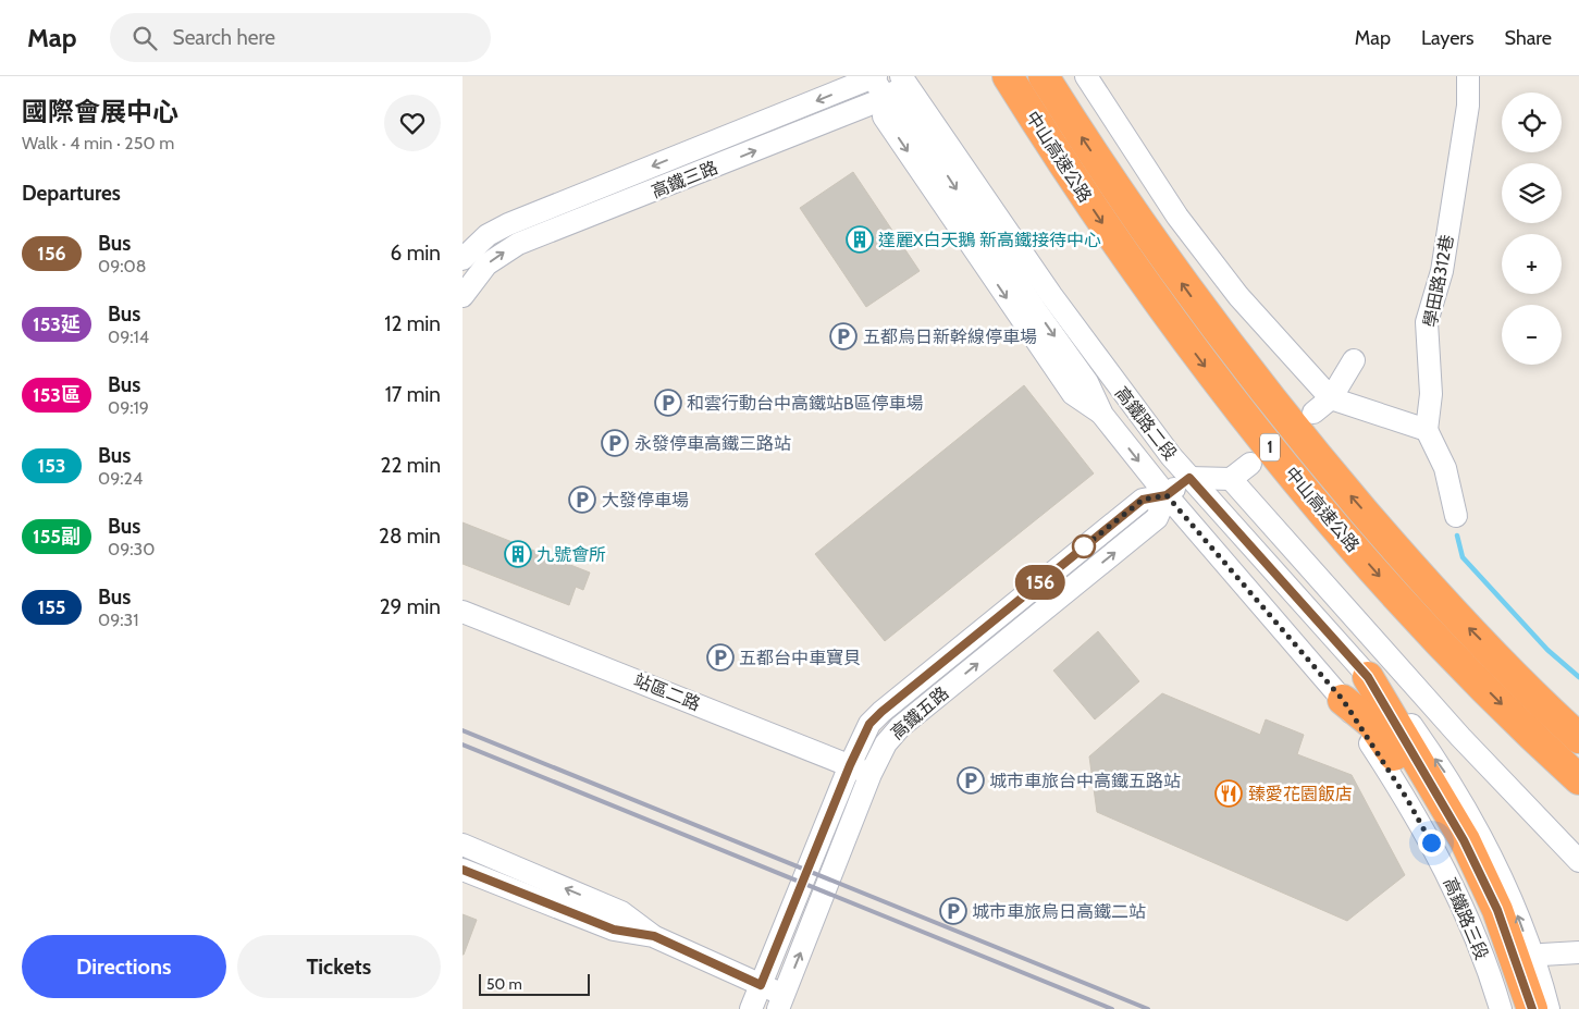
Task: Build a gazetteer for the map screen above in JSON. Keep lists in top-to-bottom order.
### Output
{
  "streets": {
    "highway": ["中山高速公路", "1"],
    "street": [
      "高鐵三路",
      "學田路312巷",
      "高鐵路二段",
      "站區二路",
      "高鐵五路",
      "高鐵路三段"
    ]
  },
  "crossings": [
    ["高鐵三路", "高鐵路二段"],
    ["高鐵路二段", "高鐵五路"],
    ["高鐵路二段", "高鐵路三段"],
    ["站區二路", "高鐵五路"],
    ["高鐵五路", "高鐵路三段"]
  ],
  "places": {
    "building": ["達麗X白天鵝 新高鐵接待中心", "九號會所"],
    "parking": [
      "五都烏日新幹線停車場",
      "和雲行動台中高鐵站B區停車場",
      "永發停車高鐵三路站",
      "大發停車場",
      "五都台中車寶貝",
      "城市車旅台中高鐵五路站",
      "城市車旅烏日高鐵二站"
    ],
    "restaurant": ["臻愛花園飯店"]
  },
  "lines": ["bus line 156"],
  "scale_bar": "50 m",
  "page": {
    "header": "Map",
    "search": "Search here",
    "nav": ["Map", "Layers", "Share"],
    "heading": [
      ["國際會展中心", "Walk · 4 min · 250 m"],
      "Departures"
    ],
    "on_map": "156",
    "map_buttons": ["+", "−"],
    "list": [
      {
        "mark": "156",
        "name": "Bus",
        "note": "09:08",
        "value": "6 min"
      },
      {
        "mark": "153延",
        "name": "Bus",
        "note": "09:14",
        "value": "12 min"
      },
      {
        "mark": "153區",
        "name": "Bus",
        "note": "09:19",
        "value": "17 min"
      },
      {
        "mark": "153",
        "name": "Bus",
        "note": "09:24",
        "value": "22 min"
      },
      {
        "mark": "155副",
        "name": "Bus",
        "note": "09:30",
        "value": "28 min"
      },
      {
        "mark": "155",
        "name": "Bus",
        "note": "09:31",
        "value": "29 min"
      }
    ],
    "buttons": ["Directions", "Tickets"],
    "scale": "50 m"
  }
}
